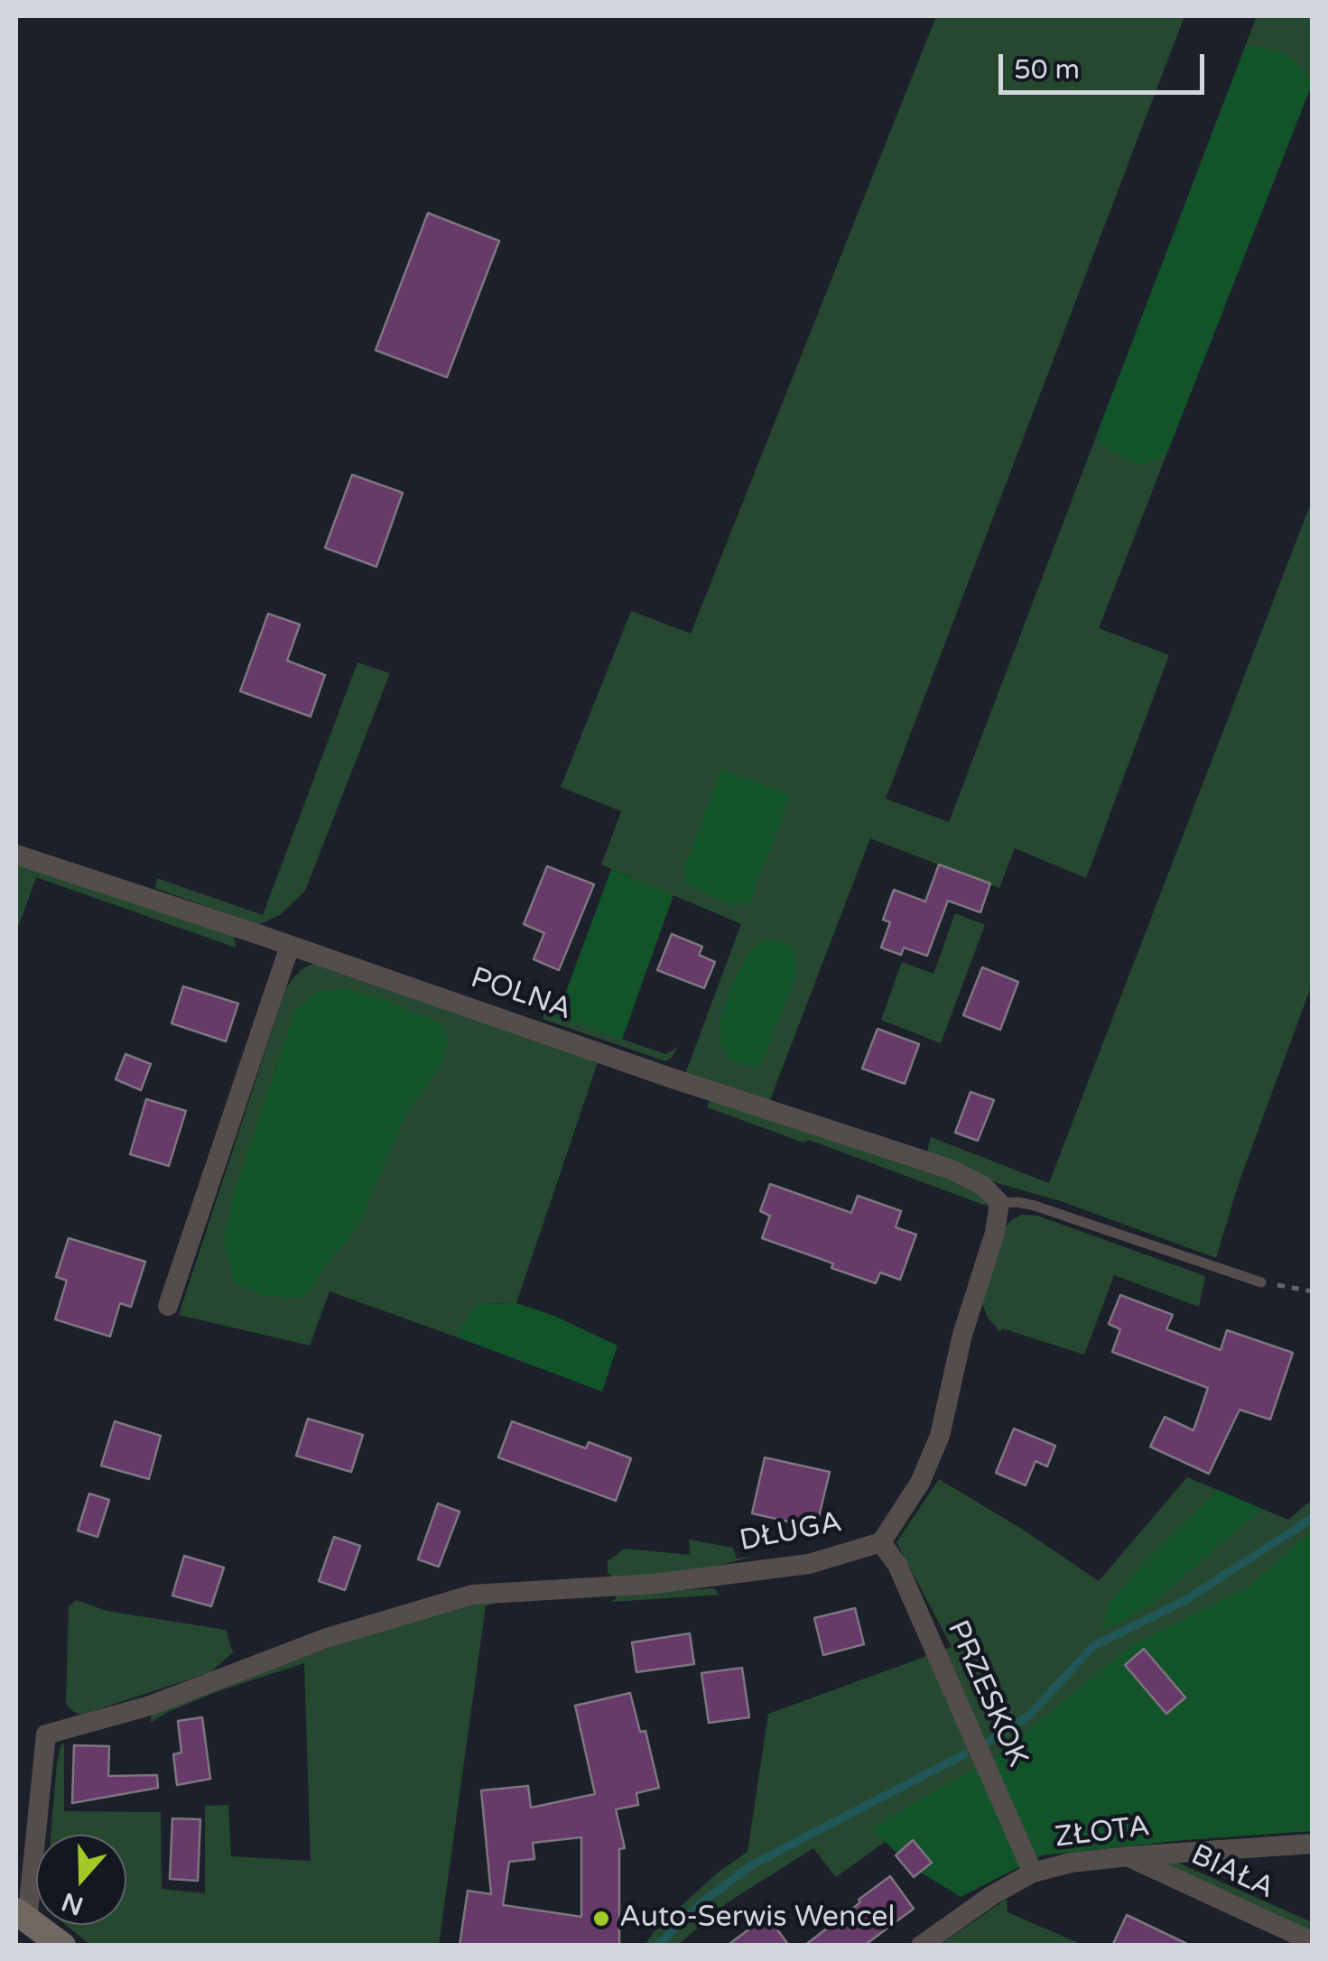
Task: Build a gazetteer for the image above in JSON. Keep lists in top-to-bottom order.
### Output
{
  "streets": {
    "street": [
      "POLNA",
      "DŁUGA",
      "PRZESKOK",
      "ZŁOTA",
      "BIAŁA"
    ]
  },
  "crossings": [
    ["POLNA", "DŁUGA"],
    ["DŁUGA", "PRZESKOK"],
    ["PRZESKOK", "ZŁOTA"],
    ["ZŁOTA", "BIAŁA"]
  ],
  "places": ["Auto-Serwis Wencel"],
  "scale_bar": "50 m",
  "north": "bottom"
}
